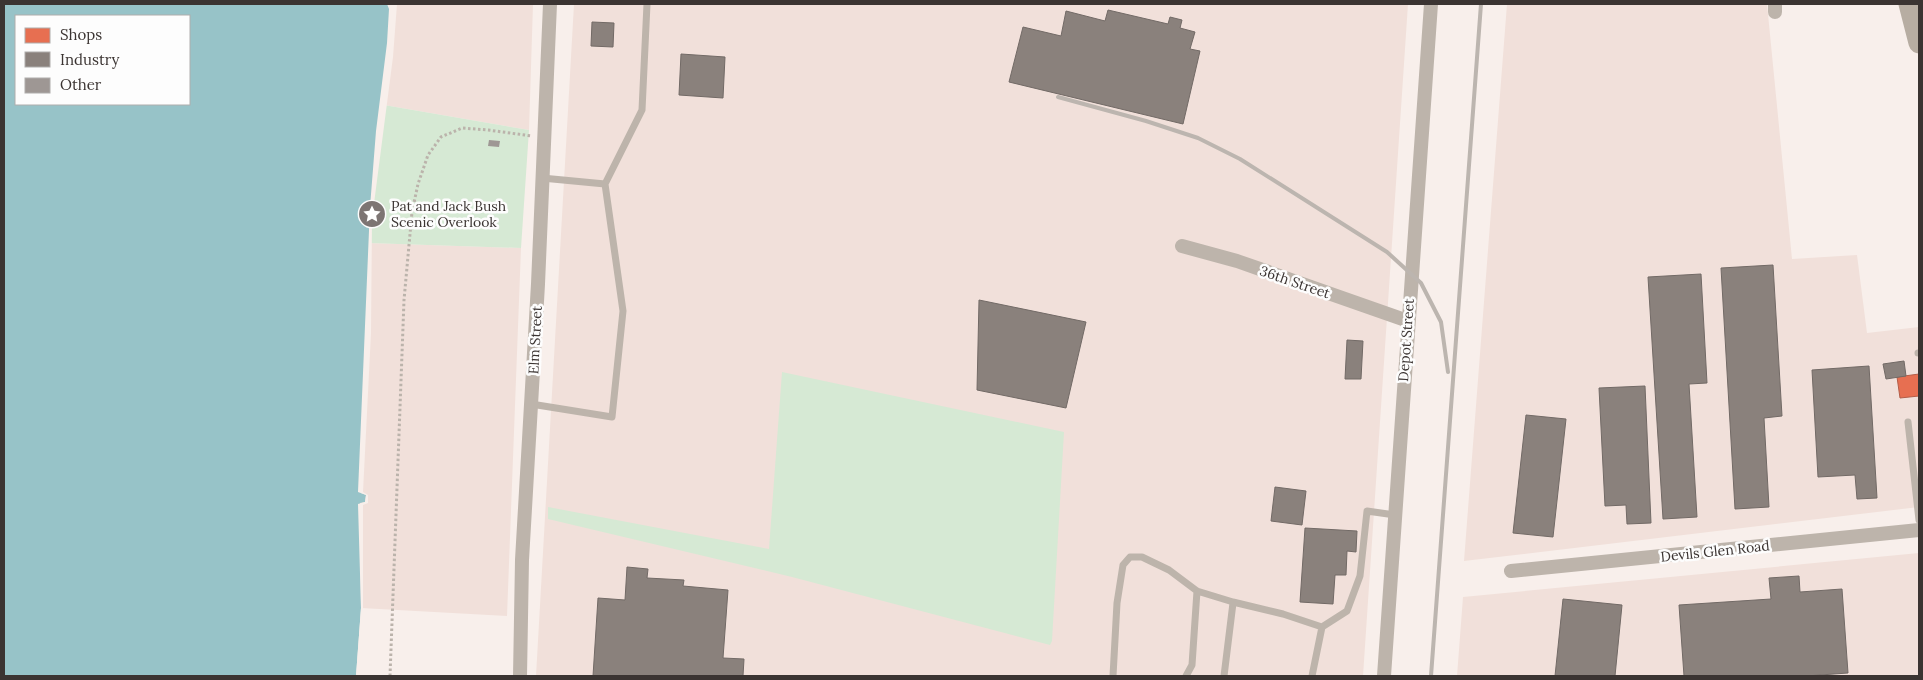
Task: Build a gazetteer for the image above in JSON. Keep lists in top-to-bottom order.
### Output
{
  "streets": {
    "street": [
      "36th Street",
      "Elm Street",
      "Depot Street",
      "Devils Glen Road"
    ]
  },
  "crossings": [
    ["36th Street", "Depot Street"]
  ],
  "places": {
    "place": ["Pat and Jack Bush Scenic Overlook"]
  },
  "legend": ["Shops", "Industry", "Other"]
}
